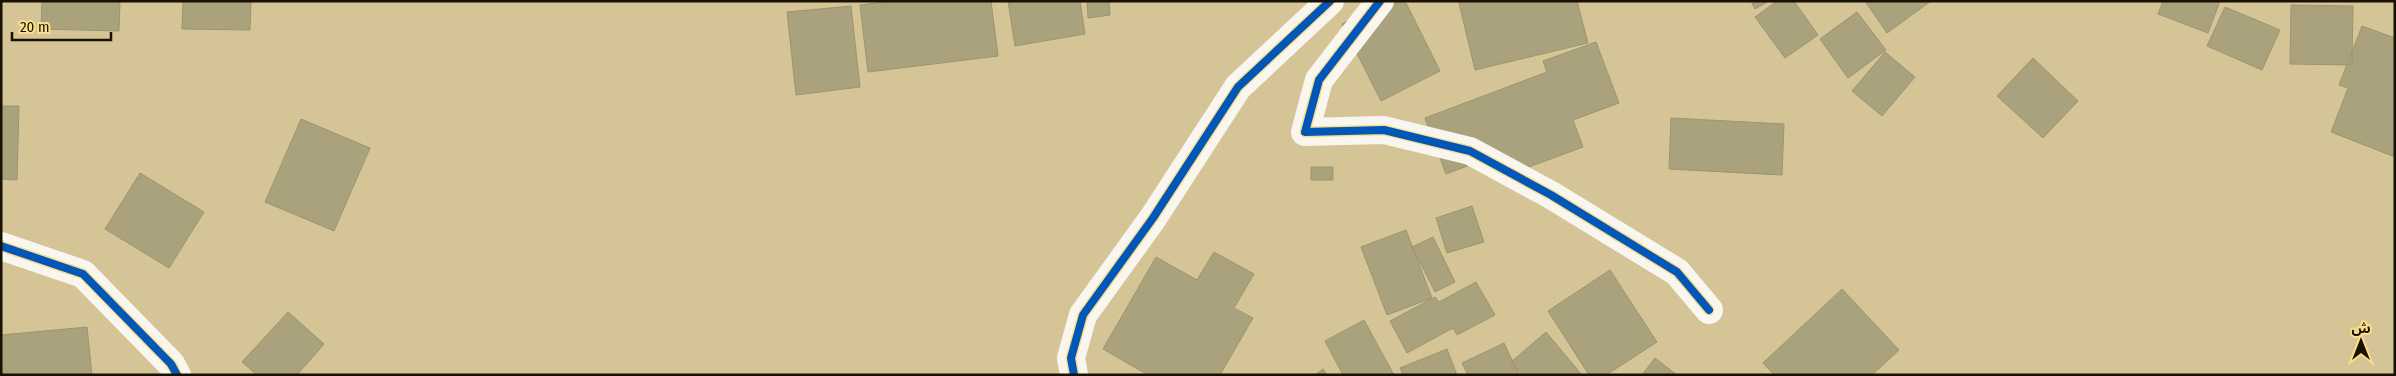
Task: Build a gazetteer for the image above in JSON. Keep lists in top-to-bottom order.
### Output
{
  "scale_bar": "20 m",
  "north": "top"
}
